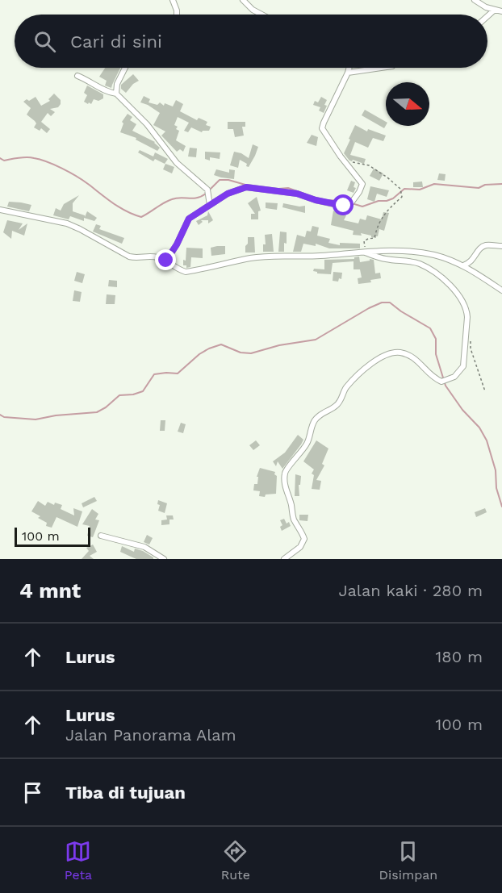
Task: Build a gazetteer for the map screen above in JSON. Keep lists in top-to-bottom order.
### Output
{
  "scale_bar": "100 m",
  "north": "right",
  "page": {
    "search": "Cari di sini",
    "scale": "100 m",
    "heading": ["4 mnt", "Jalan kaki · 280 m"],
    "list": [
      ["Lurus", "180 m"],
      ["Lurus", "Jalan Panorama Alam", "100 m"],
      "Tiba di tujuan"
    ],
    "nav": ["Peta", "Rute", "Disimpan"]
  }
}
